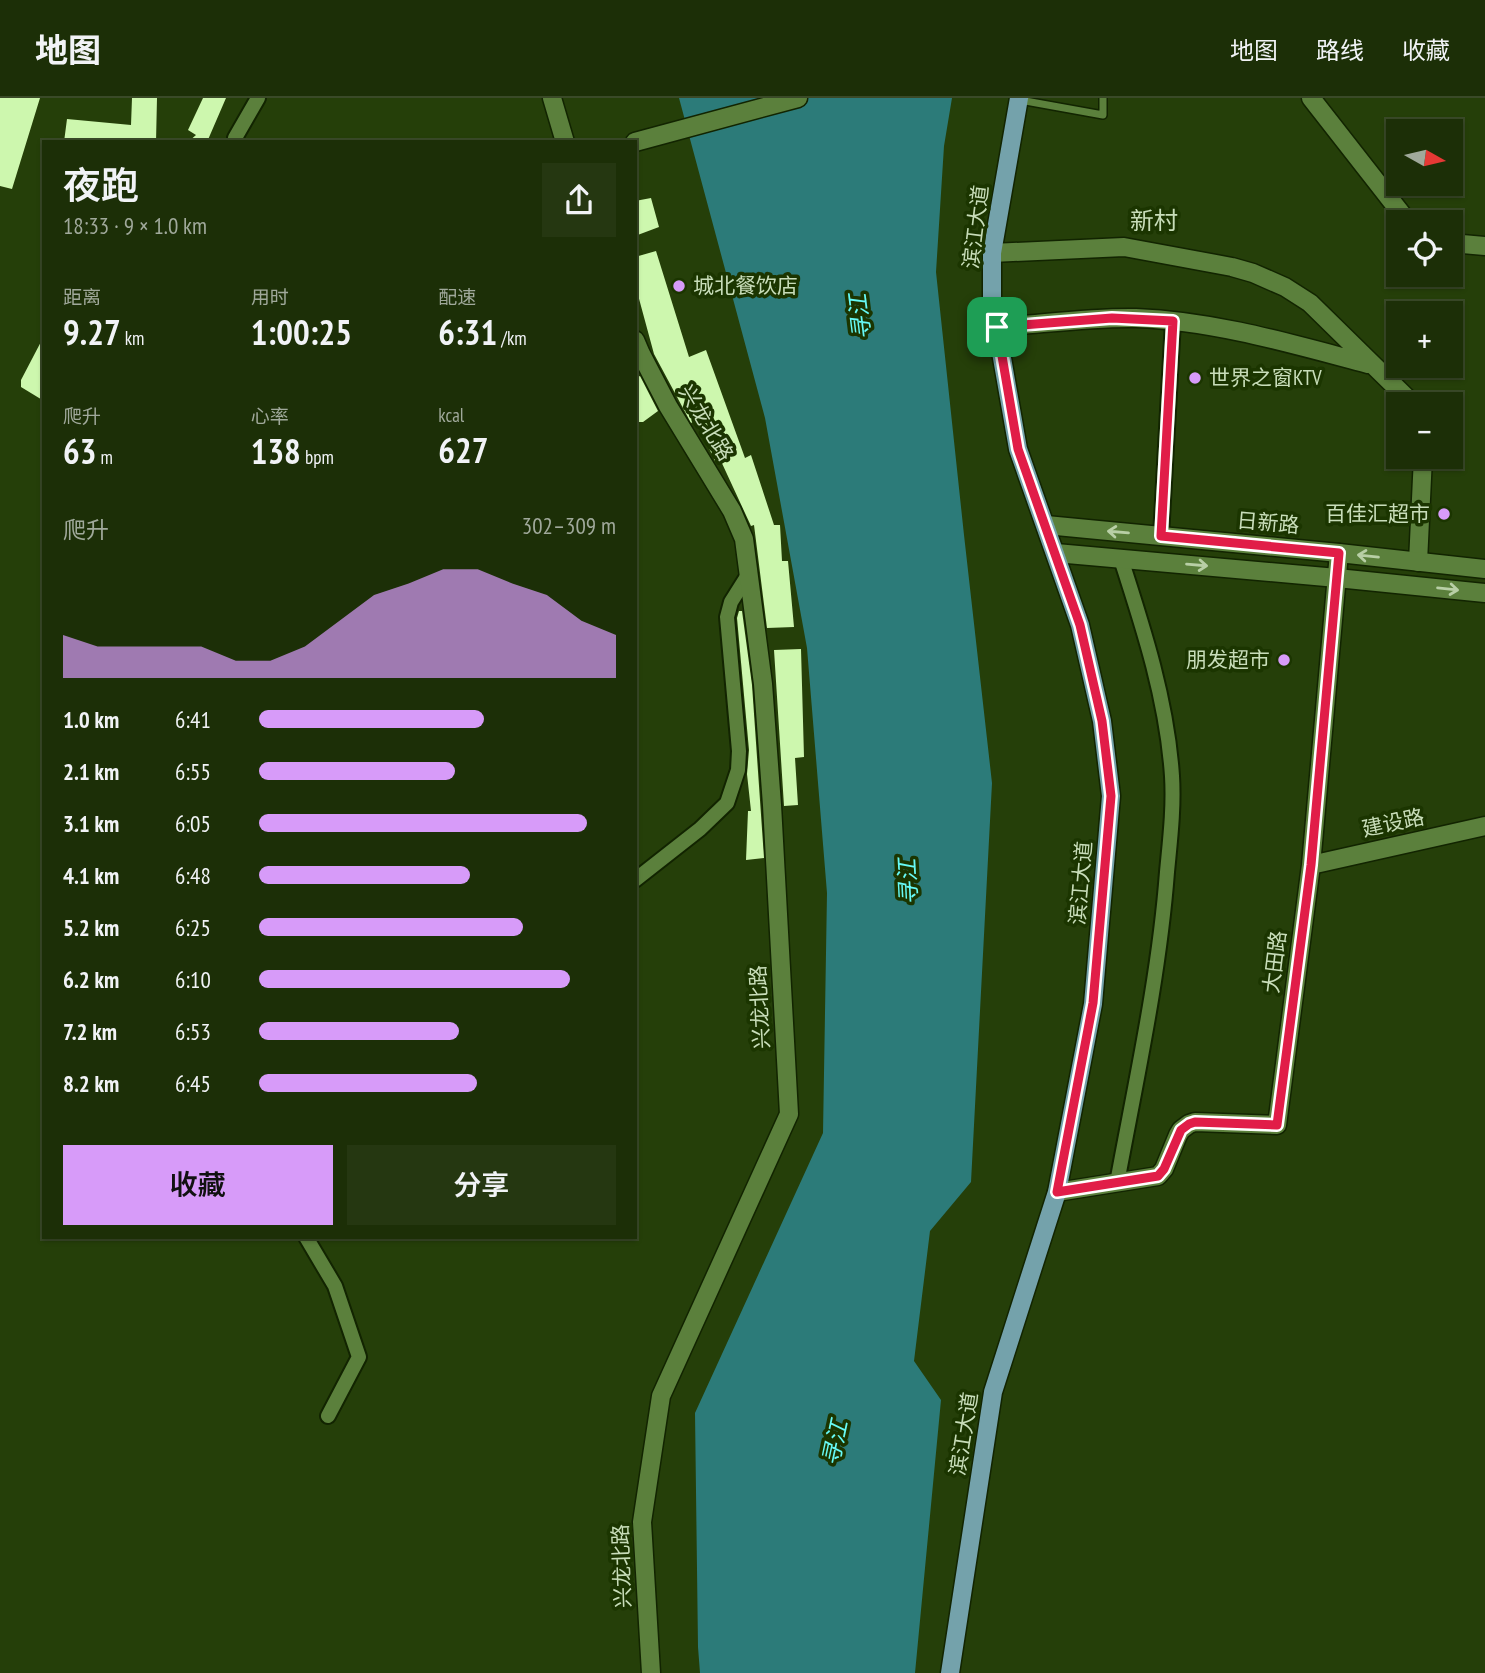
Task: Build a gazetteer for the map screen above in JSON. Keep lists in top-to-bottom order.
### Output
{
  "streets": {
    "main road": [
      "滨江大道",
      "兴龙北路",
      "日新路",
      "建设路",
      "大田路"
    ]
  },
  "crossings": [
    ["滨江大道", "日新路"],
    ["滨江大道", "大田路"],
    ["日新路", "大田路"],
    ["建设路", "大田路"]
  ],
  "districts": ["新村"],
  "water": ["寻江"],
  "places": [
    "城北餐饮店",
    "世界之窗KTV",
    "百佳汇超市",
    "朋发超市"
  ],
  "north": "right",
  "page": {
    "header": "地图",
    "nav": ["地图", "路线", "收藏"],
    "map_buttons": ["+", "−"],
    "heading": ["夜跑", "18:33 · 9 × 1.0 km"],
    "stats": [
      ["距离", "9.27 km"],
      ["用时", "1:00:25"],
      ["配速", "6:31 /km"],
      ["爬升", "63 m"],
      ["心率", "138 bpm"],
      ["kcal", "627"]
    ],
    "chart": ["爬升", "302–309 m"],
    "list": [
      {
        "name": "1.0 km",
        "note": "6:41"
      },
      {
        "name": "2.1 km",
        "note": "6:55"
      },
      {
        "name": "3.1 km",
        "note": "6:05"
      },
      {
        "name": "4.1 km",
        "note": "6:48"
      },
      {
        "name": "5.2 km",
        "note": "6:25"
      },
      {
        "name": "6.2 km",
        "note": "6:10"
      },
      {
        "name": "7.2 km",
        "note": "6:53"
      },
      {
        "name": "8.2 km",
        "note": "6:45"
      }
    ],
    "buttons": ["收藏", "分享"]
  }
}
